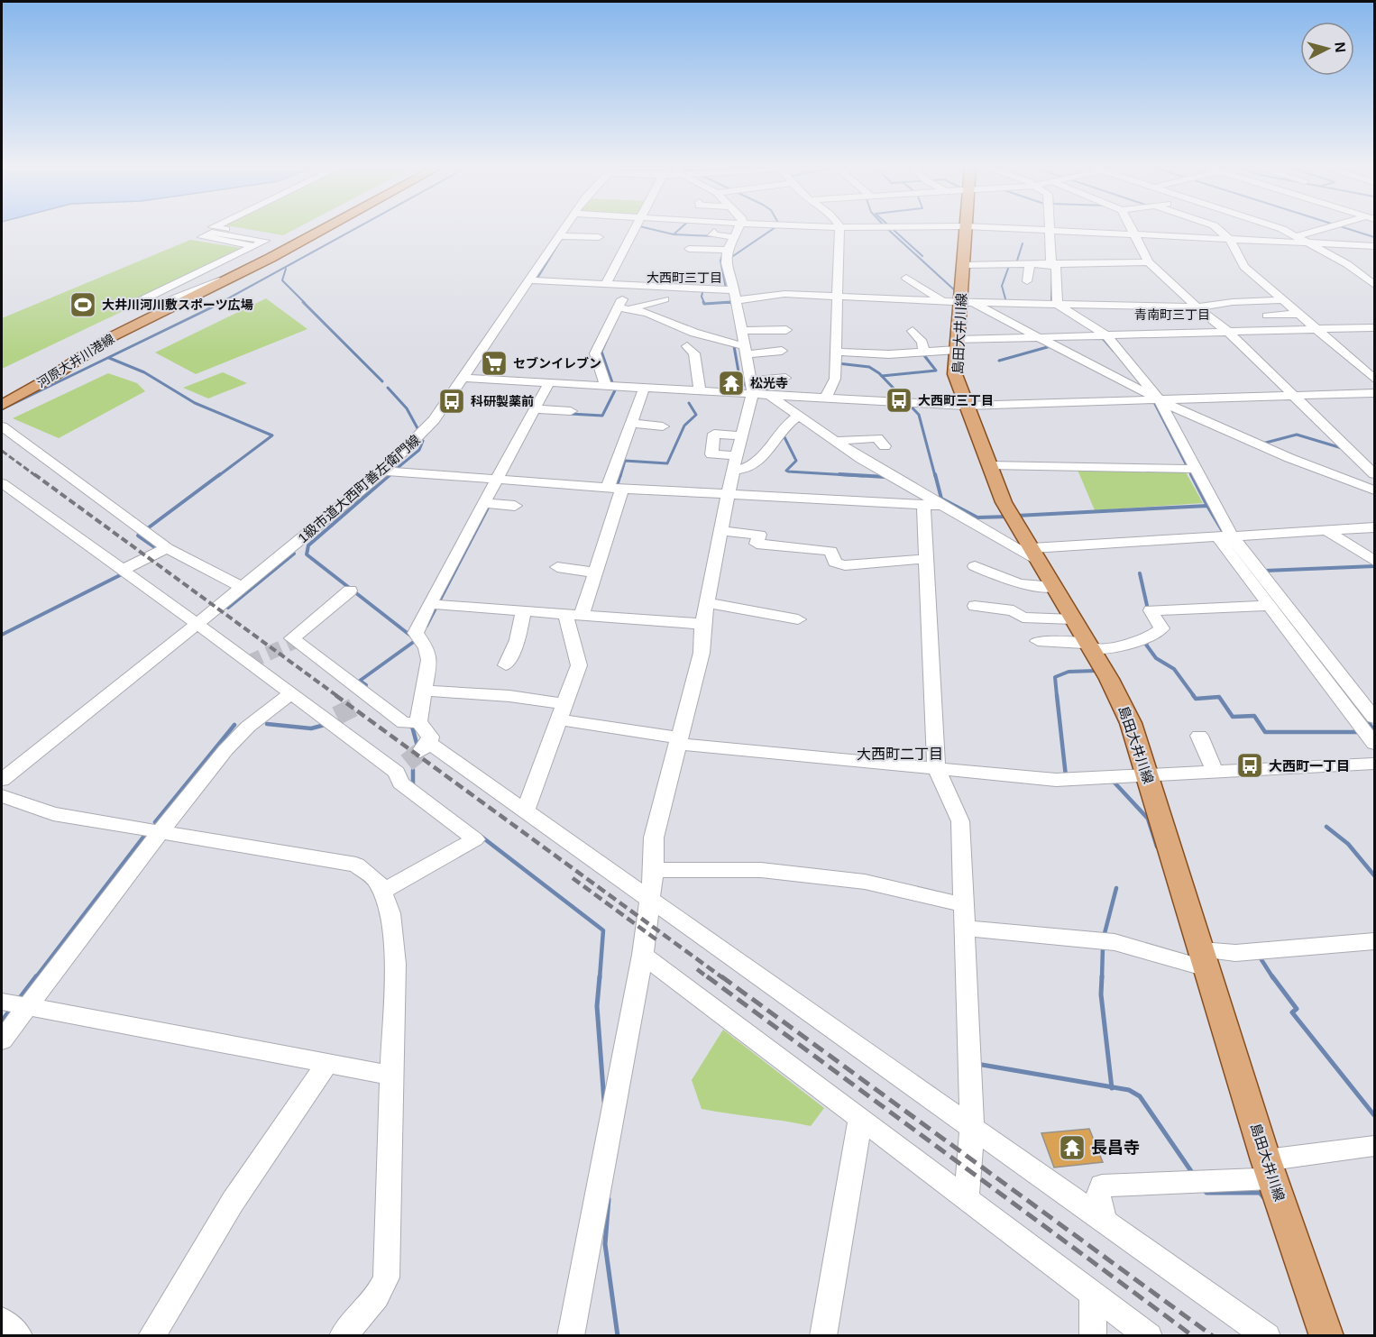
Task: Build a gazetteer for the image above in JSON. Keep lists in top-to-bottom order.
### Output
{
  "streets": {
    "main road": ["島田大井川線", "河原大井川港線"],
    "street": ["1級市道大西町善左衛門線"]
  },
  "districts": ["大西町三丁目", "青南町三丁目", "大西町二丁目"],
  "places": {
    "sports": ["大井川河川敷スポーツ広場"],
    "supermarket": ["セブンイレブン"],
    "temple": ["松光寺", "長昌寺"],
    "bus stop": ["大西町三丁目", "科研製薬前", "大西町一丁目"]
  },
  "north": "right"
}
